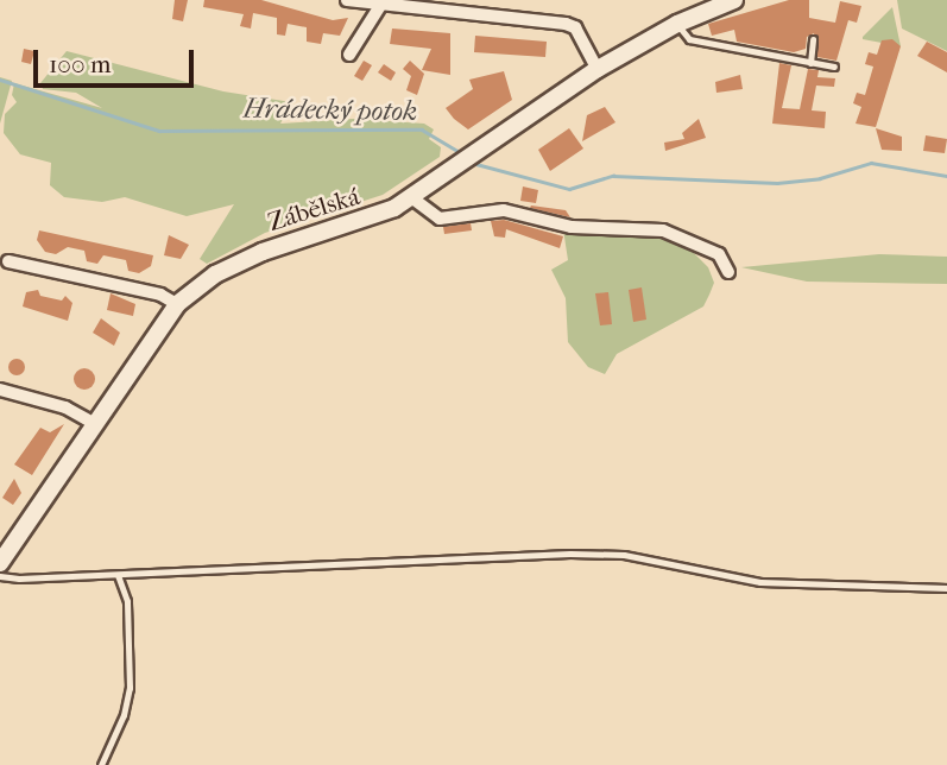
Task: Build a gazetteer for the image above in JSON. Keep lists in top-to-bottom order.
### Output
{
  "streets": {
    "main road": ["Zábělská"]
  },
  "water": ["Hrádecký potok"],
  "scale_bar": "100 m"
}
